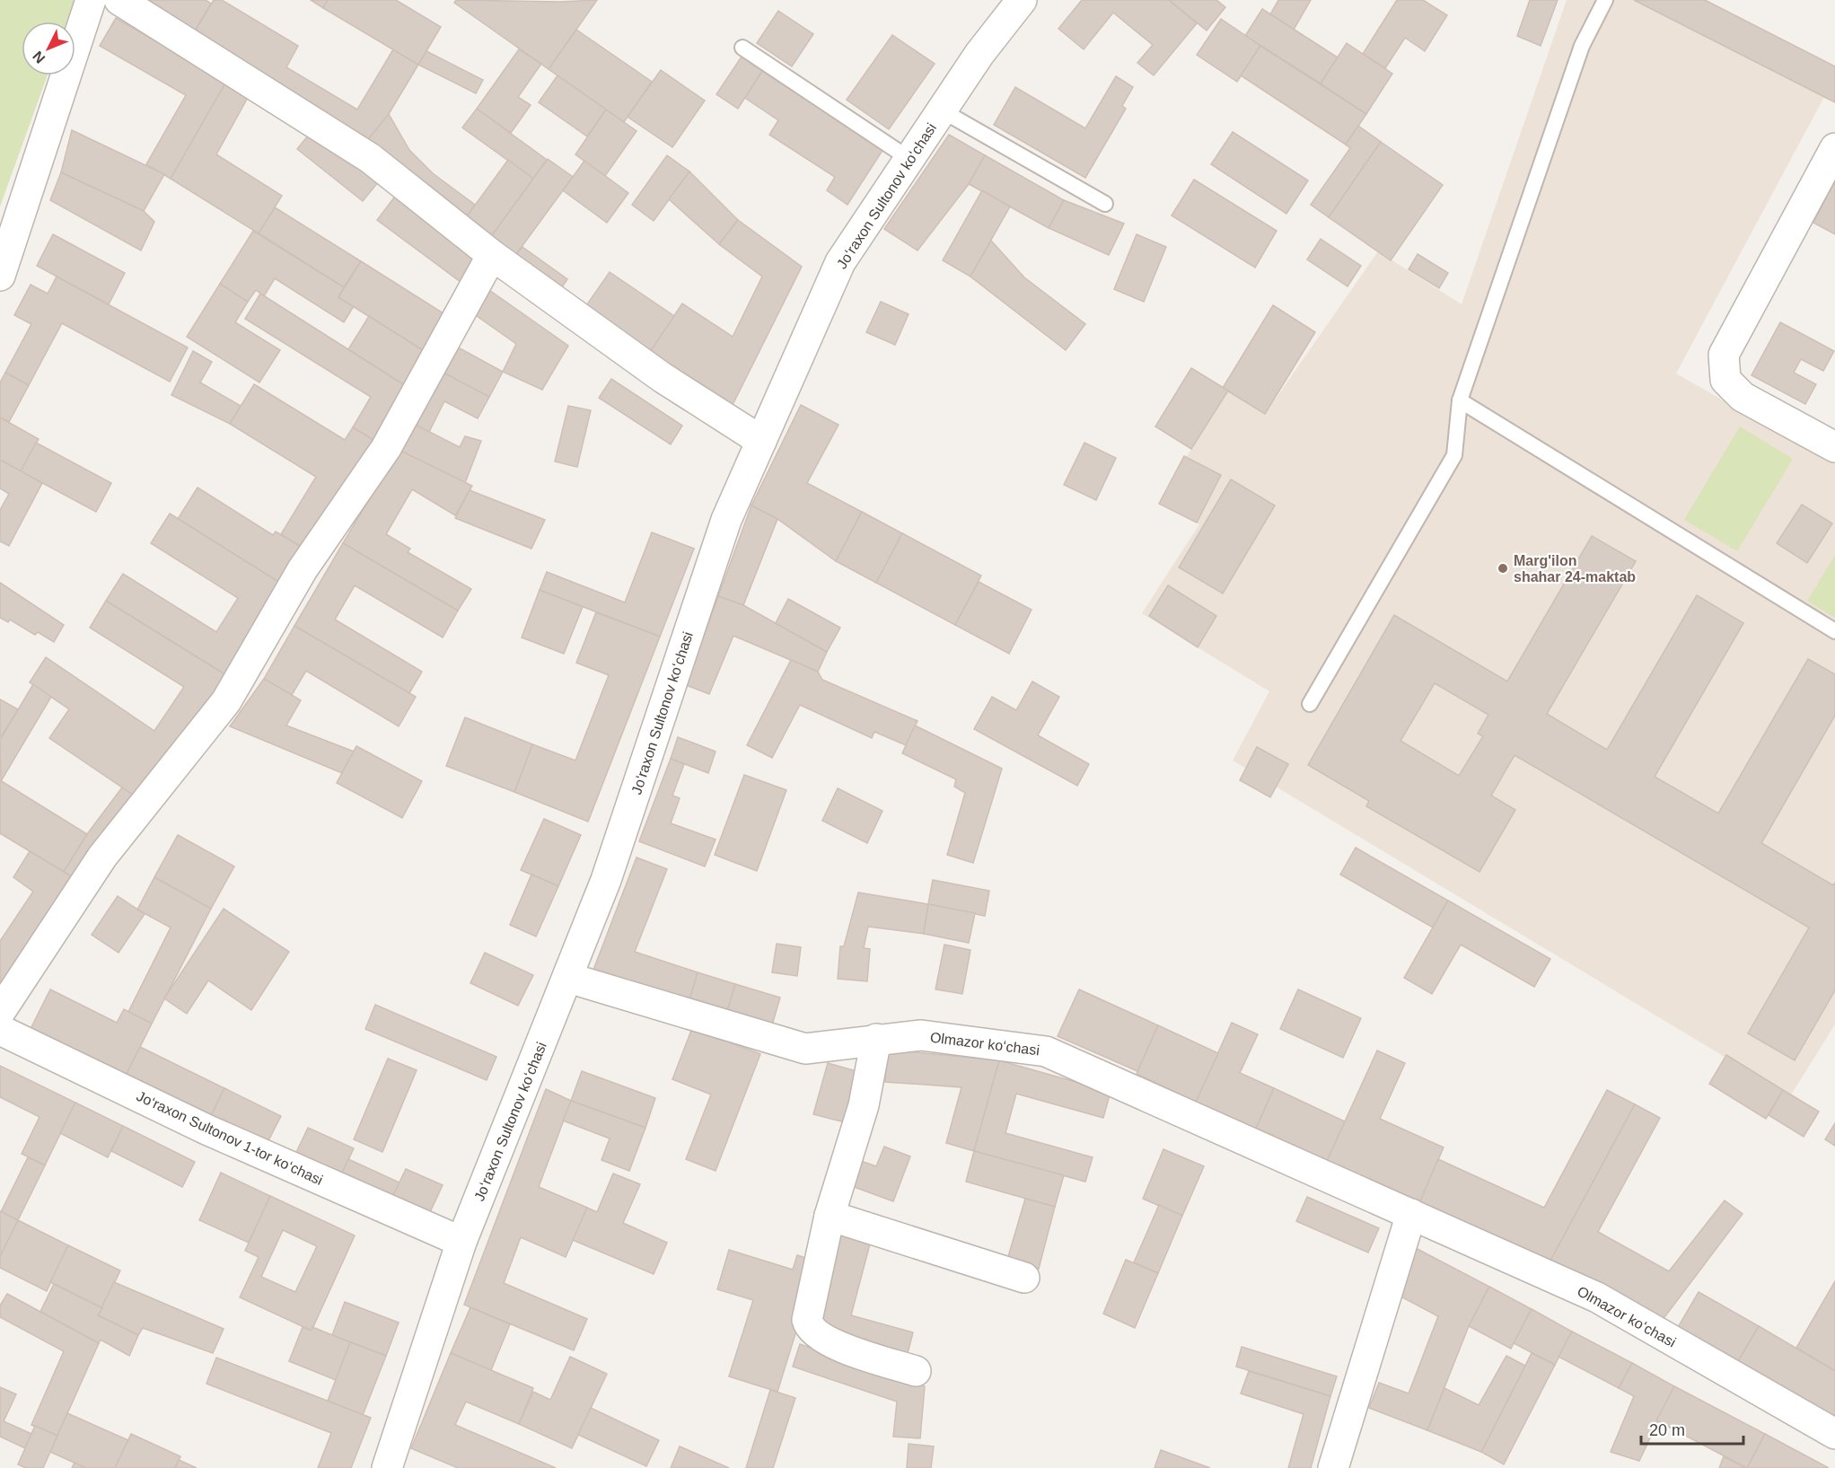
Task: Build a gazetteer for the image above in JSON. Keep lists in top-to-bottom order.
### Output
{
  "streets": {
    "street": ["Joʻraxon Sultonov koʻchasi", "Olmazor koʻchasi", "Jo‘raxon Sultonov 1-tor ko‘chasi"]
  },
  "crossings": [
    ["Joʻraxon Sultonov koʻchasi", "Olmazor koʻchasi"],
    ["Joʻraxon Sultonov koʻchasi", "Jo‘raxon Sultonov 1-tor ko‘chasi"]
  ],
  "places": ["Marg'ilon shahar 24-maktab"],
  "scale_bar": "20 m",
  "north": "bottom left"
}
